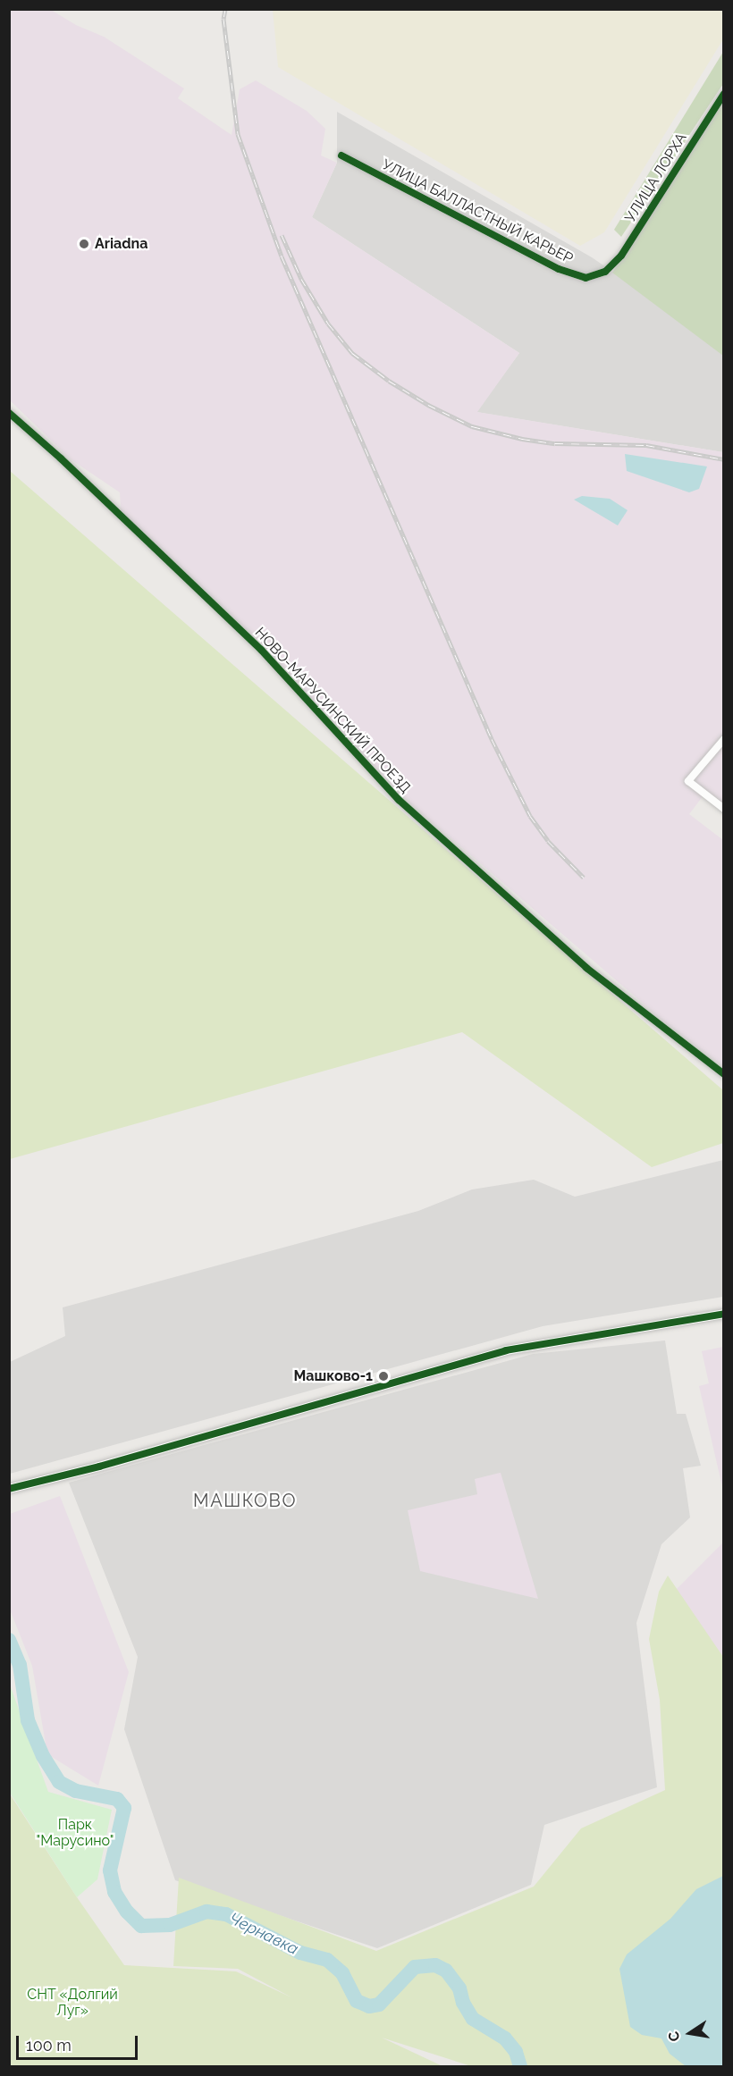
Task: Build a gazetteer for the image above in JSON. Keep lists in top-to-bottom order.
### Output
{
  "streets": {
    "street": ["УЛИЦА ЛОРХА", "УЛИЦА БАЛЛАСТНЫЙ КАРЬЕР", "НОВО-МАРУСИНСКИЙ ПРОЕЗД"]
  },
  "crossings": [
    ["УЛИЦА ЛОРХА", "УЛИЦА БАЛЛАСТНЫЙ КАРЬЕР"]
  ],
  "districts": ["МАШКОВО"],
  "water": ["Чернавка"],
  "parks": ["Парк \"Марусино\"", "СНТ «Долгий Луг»"],
  "places": ["Ariadna", "Машково-1"],
  "scale_bar": "100 m",
  "north": "left"
}
